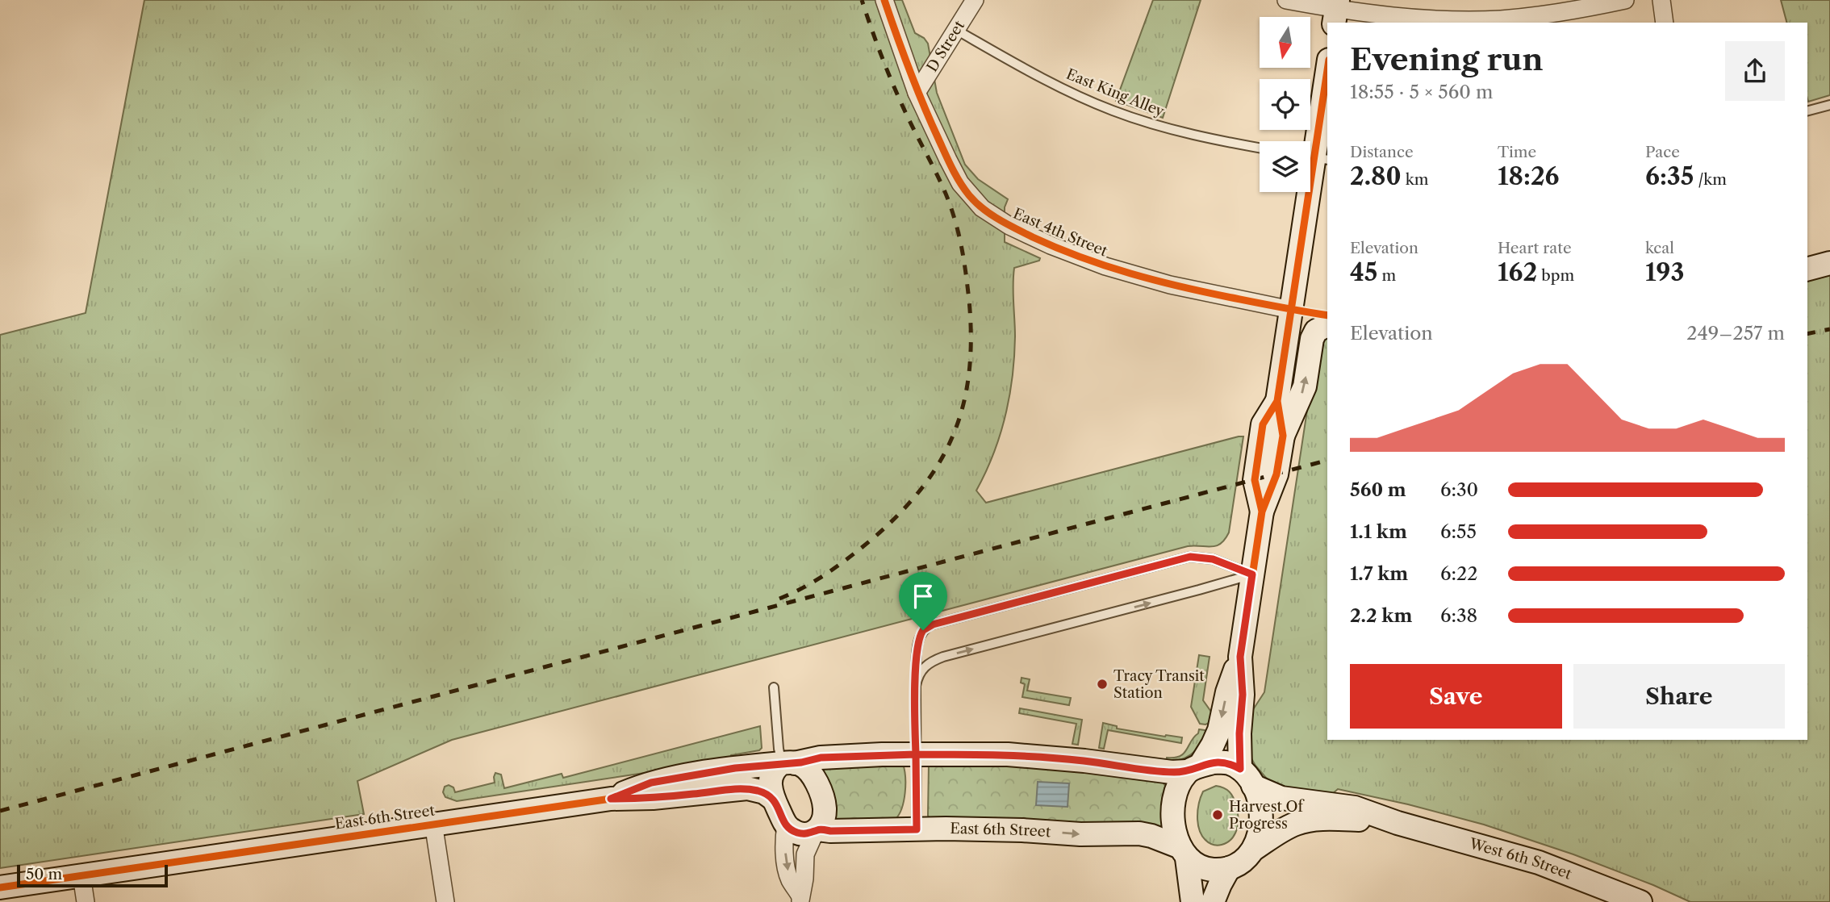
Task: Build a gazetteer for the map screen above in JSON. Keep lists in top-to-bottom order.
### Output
{
  "streets": {
    "street": [
      "D Street",
      "East 4th Street",
      "East 6th Street",
      "West 6th Street"
    ],
    "lane": ["East King Alley"]
  },
  "crossings": [
    ["D Street", "East King Alley"],
    ["D Street", "East 4th Street"],
    ["East 6th Street", "West 6th Street"]
  ],
  "places": ["Tracy Transit Station", "Harvest Of Progress"],
  "scale_bar": "50 m",
  "north": "bottom",
  "page": {
    "heading": ["Evening run", "18:55 · 5 × 560 m"],
    "stats": [
      ["Distance", "2.80 km"],
      ["Time", "18:26"],
      ["Pace", "6:35 /km"],
      ["Elevation", "45 m"],
      ["Heart rate", "162 bpm"],
      ["kcal", "193"]
    ],
    "chart": ["Elevation", "249–257 m"],
    "list": [
      {
        "name": "560 m",
        "note": "6:30"
      },
      {
        "name": "1.1 km",
        "note": "6:55"
      },
      {
        "name": "1.7 km",
        "note": "6:22"
      },
      {
        "name": "2.2 km",
        "note": "6:38"
      }
    ],
    "buttons": ["Save", "Share"],
    "scale": "50 m"
  }
}
